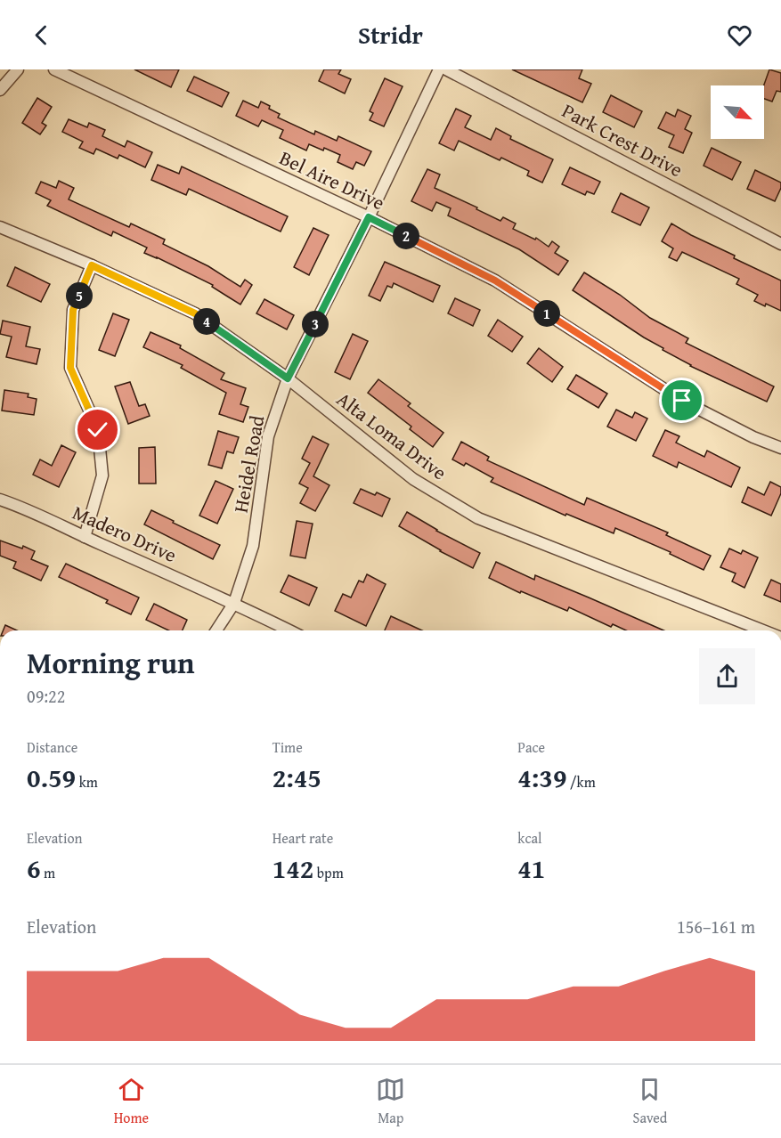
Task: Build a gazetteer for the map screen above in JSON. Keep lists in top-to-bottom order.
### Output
{
  "streets": {
    "street": [
      "Park Crest Drive",
      "Bel Aire Drive",
      "Alta Loma Drive",
      "Heidel Road",
      "Madero Drive"
    ]
  },
  "crossings": [
    ["Bel Aire Drive", "Heidel Road"],
    ["Alta Loma Drive", "Heidel Road"],
    ["Heidel Road", "Madero Drive"]
  ],
  "north": "bottom right",
  "page": {
    "header": "Stridr",
    "pins": [
      "2",
      "5",
      "1",
      "4",
      "3"
    ],
    "heading": ["Morning run", "09:22"],
    "stats": [
      ["Distance", "0.59 km"],
      ["Time", "2:45"],
      ["Pace", "4:39 /km"],
      ["Elevation", "6 m"],
      ["Heart rate", "142 bpm"],
      ["kcal", "41"]
    ],
    "chart": ["Elevation", "156–161 m"],
    "tabs": ["Home", "Map", "Saved"]
  }
}
